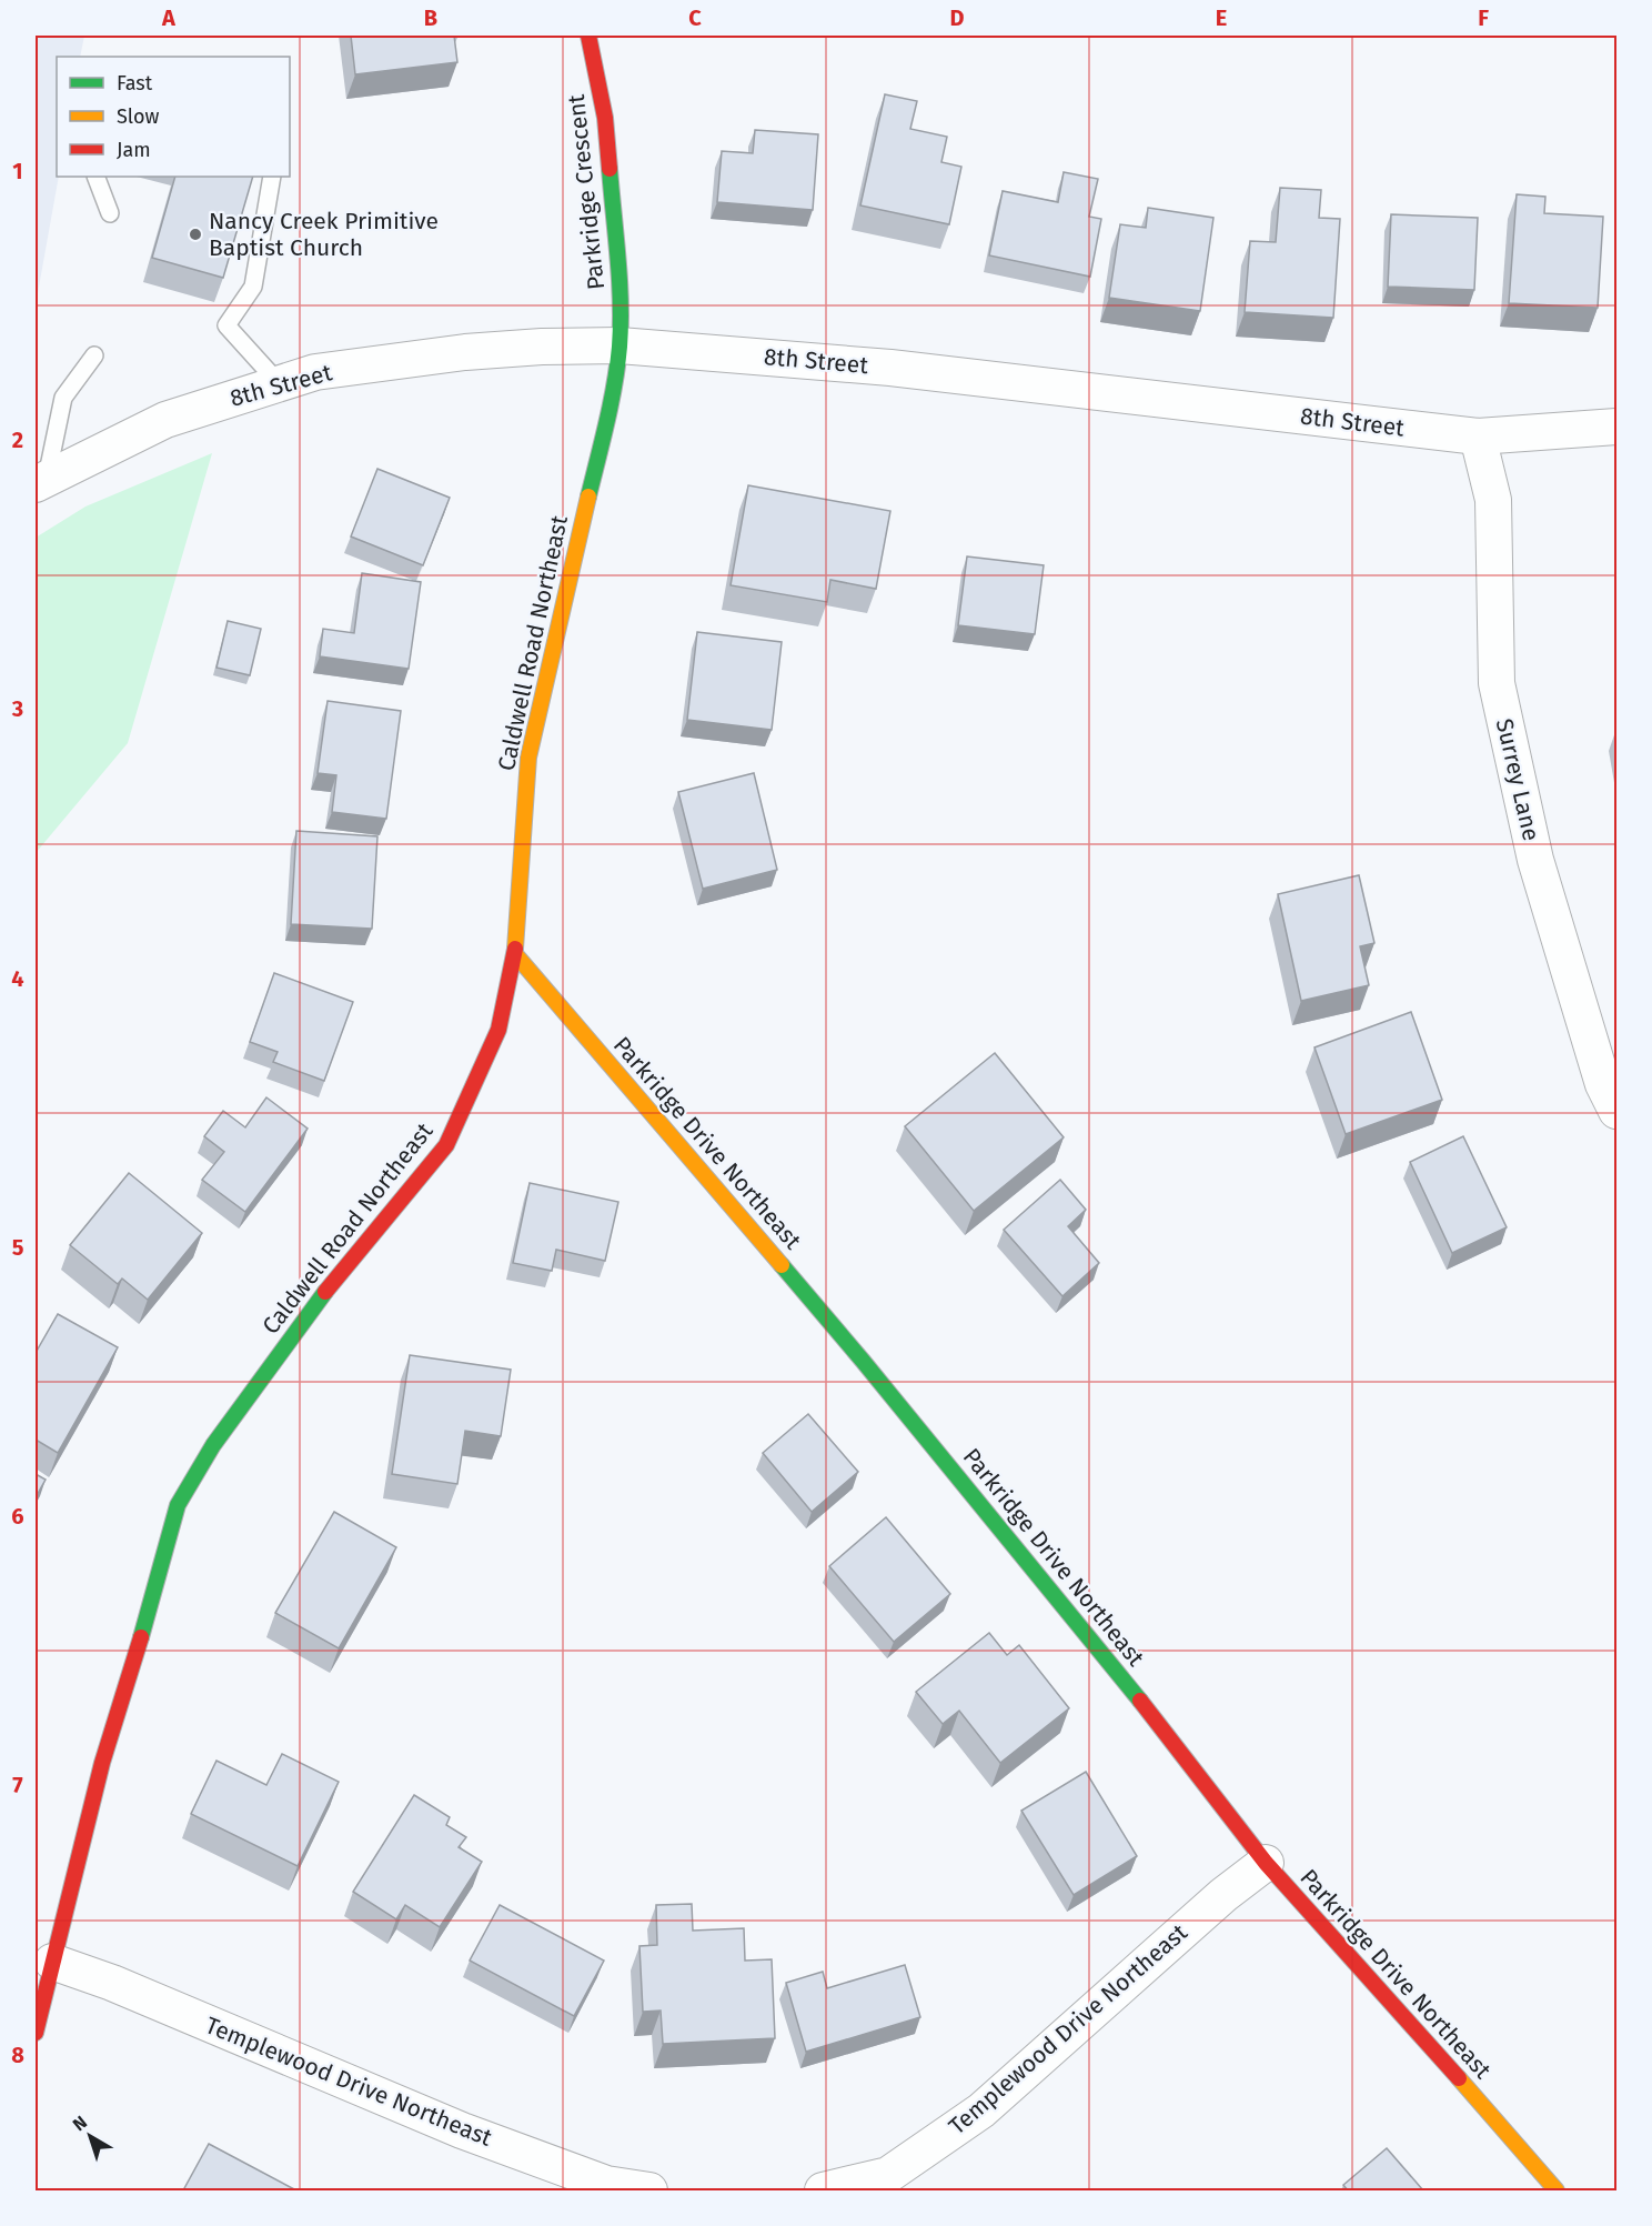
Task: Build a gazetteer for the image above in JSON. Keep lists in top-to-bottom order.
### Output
{
  "streets": {
    "street": [
      "Parkridge Crescent",
      "8th Street",
      "Caldwell Road Northeast",
      "Surrey Lane",
      "Parkridge Drive Northeast",
      "Templewood Drive Northeast"
    ]
  },
  "crossings": [
    ["Parkridge Crescent", "8th Street"],
    ["Parkridge Crescent", "Caldwell Road Northeast"],
    ["8th Street", "Caldwell Road Northeast"],
    ["8th Street", "Surrey Lane"],
    ["Caldwell Road Northeast", "Parkridge Drive Northeast"],
    ["Caldwell Road Northeast", "Templewood Drive Northeast"],
    ["Parkridge Drive Northeast", "Templewood Drive Northeast"]
  ],
  "places": ["Nancy Creek Primitive Baptist Church"],
  "legend": ["Fast", "Slow", "Jam"],
  "north": "top left",
  "grid": {
    "columns": [
      "A",
      "B",
      "C",
      "D",
      "E",
      "F"
    ],
    "rows": [
      "1",
      "2",
      "3",
      "4",
      "5",
      "6",
      "7",
      "8"
    ]
  }
}
